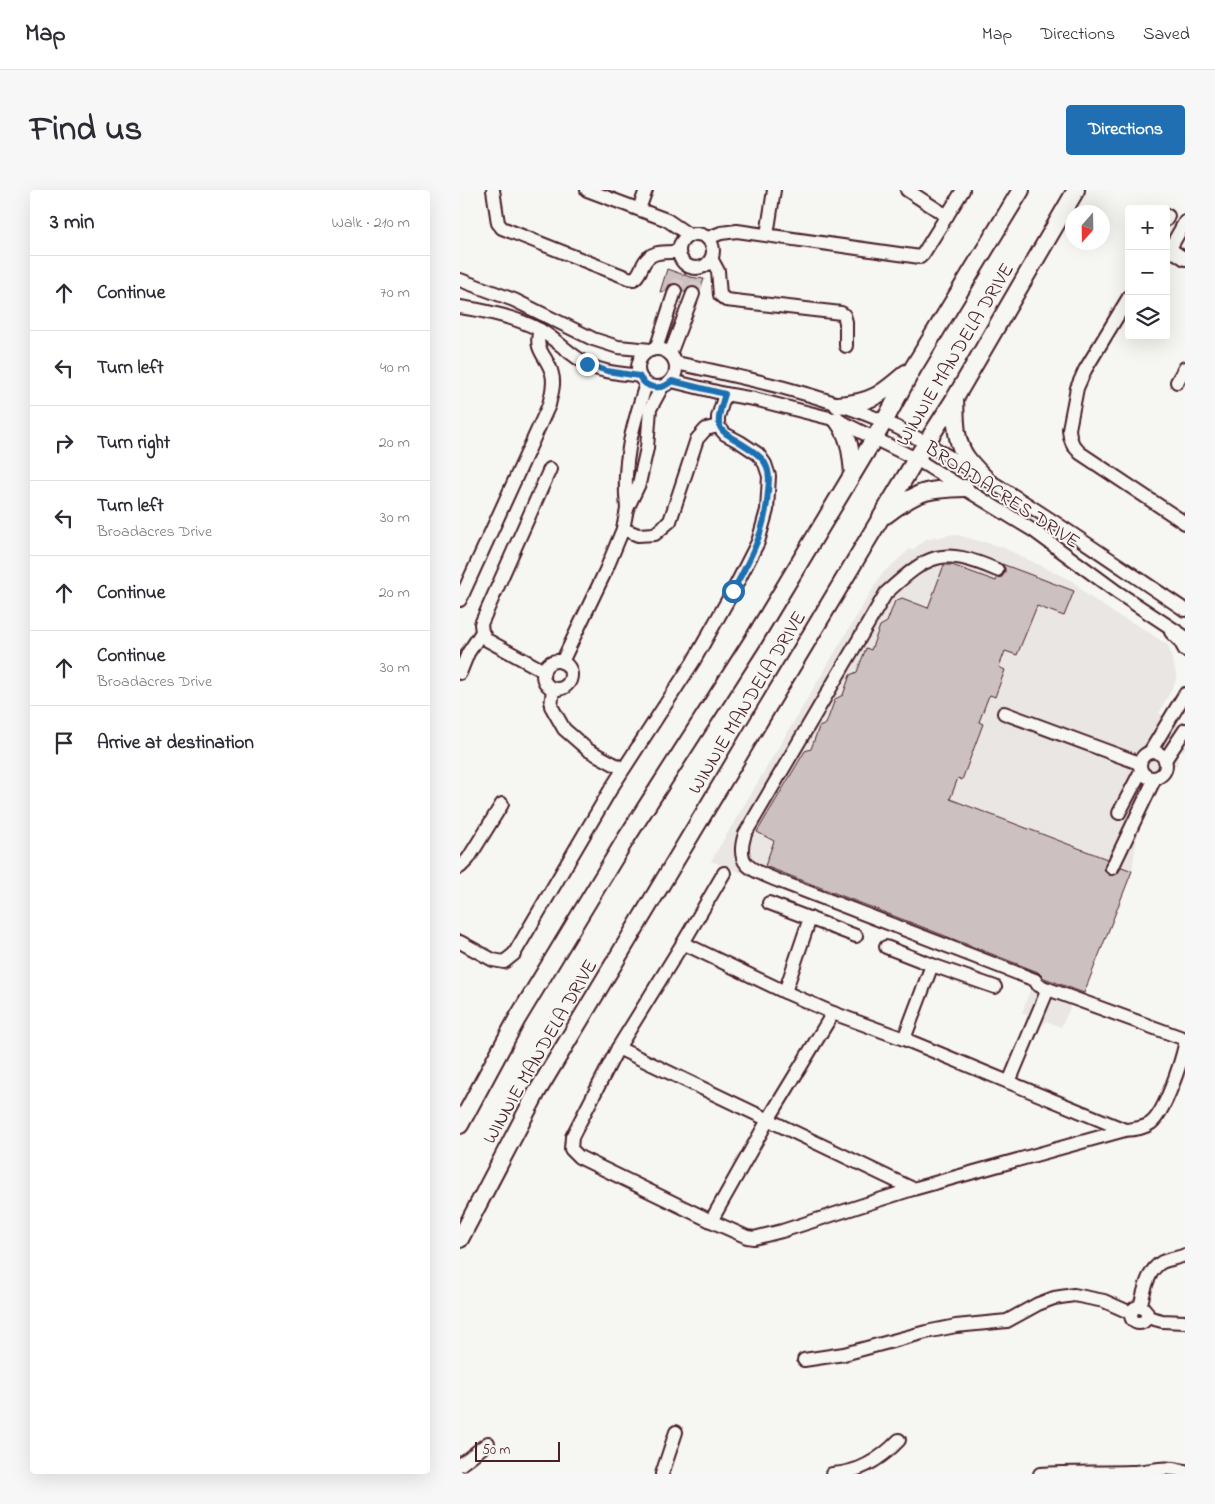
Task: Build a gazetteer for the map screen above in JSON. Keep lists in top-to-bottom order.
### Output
{
  "streets": {
    "main road": ["WINNIE MANDELA DRIVE"],
    "street": ["BROADACRES DRIVE"]
  },
  "crossings": [
    ["WINNIE MANDELA DRIVE", "BROADACRES DRIVE"]
  ],
  "scale_bar": "50 m",
  "north": "bottom",
  "page": {
    "header": "Map",
    "nav": ["Map", "Directions", "Saved"],
    "title": "Find us",
    "buttons": "Directions",
    "heading": ["3 min", "Walk · 210 m"],
    "map_buttons": ["+", "−"],
    "list": [
      ["Continue", "70 m"],
      ["Turn left", "40 m"],
      ["Turn right", "20 m"],
      ["Turn left", "Broadacres Drive", "30 m"],
      ["Continue", "20 m"],
      ["Continue", "Broadacres Drive", "30 m"],
      "Arrive at destination"
    ],
    "scale": "50 m"
  }
}
